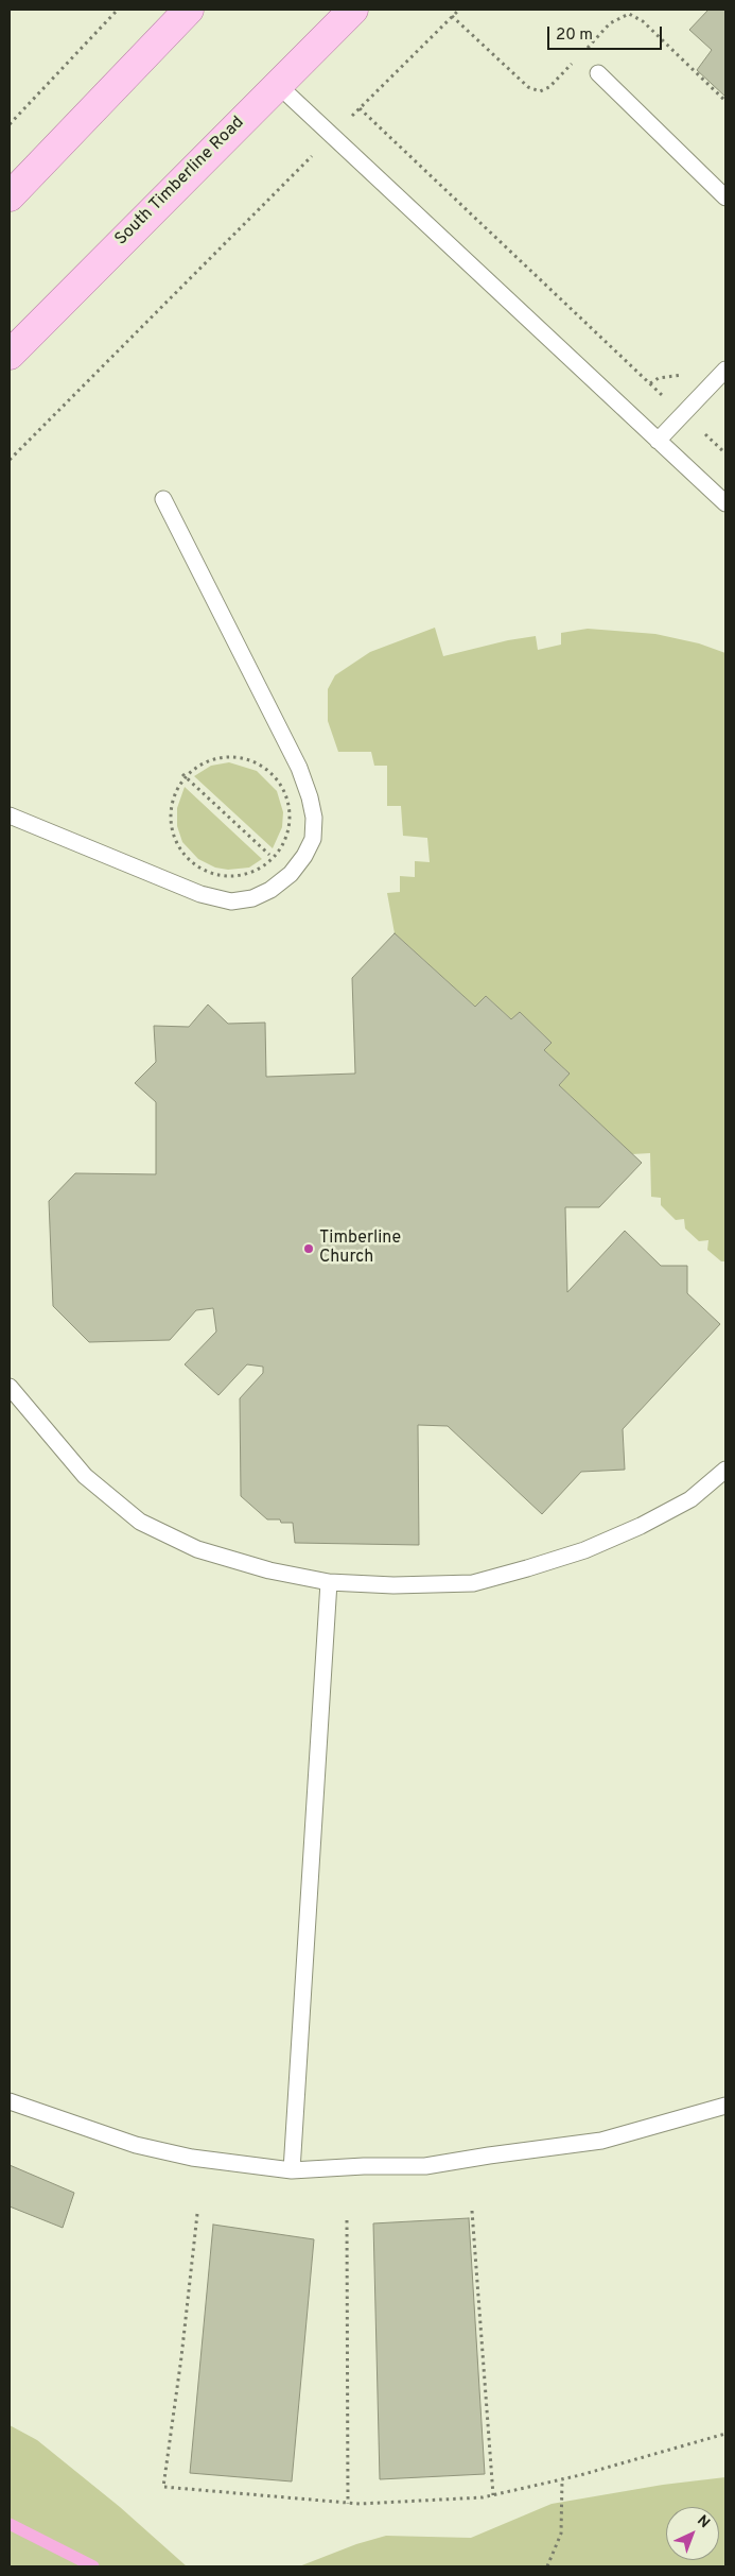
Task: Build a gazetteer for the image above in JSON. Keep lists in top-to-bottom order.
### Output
{
  "streets": {
    "main road": ["South Timberline Road"]
  },
  "places": ["Timberline Church"],
  "scale_bar": "20 m",
  "north": "top right"
}
